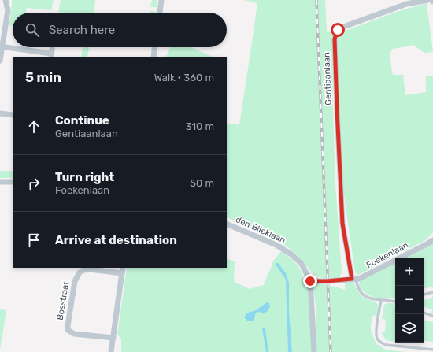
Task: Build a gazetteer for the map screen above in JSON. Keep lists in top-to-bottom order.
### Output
{
  "streets": {
    "street": [
      "Gentiaanlaan",
      "den Blieklaan",
      "Foekenlaan",
      "Bosstraat"
    ]
  },
  "crossings": [
    ["Gentiaanlaan", "Foekenlaan"],
    ["den Blieklaan", "Foekenlaan"]
  ],
  "page": {
    "search": "Search here",
    "heading": ["5 min", "Walk · 360 m"],
    "list": [
      ["Continue", "Gentiaanlaan", "310 m"],
      ["Turn right", "Foekenlaan", "50 m"],
      "Arrive at destination"
    ],
    "map_buttons": ["+", "−"]
  }
}
